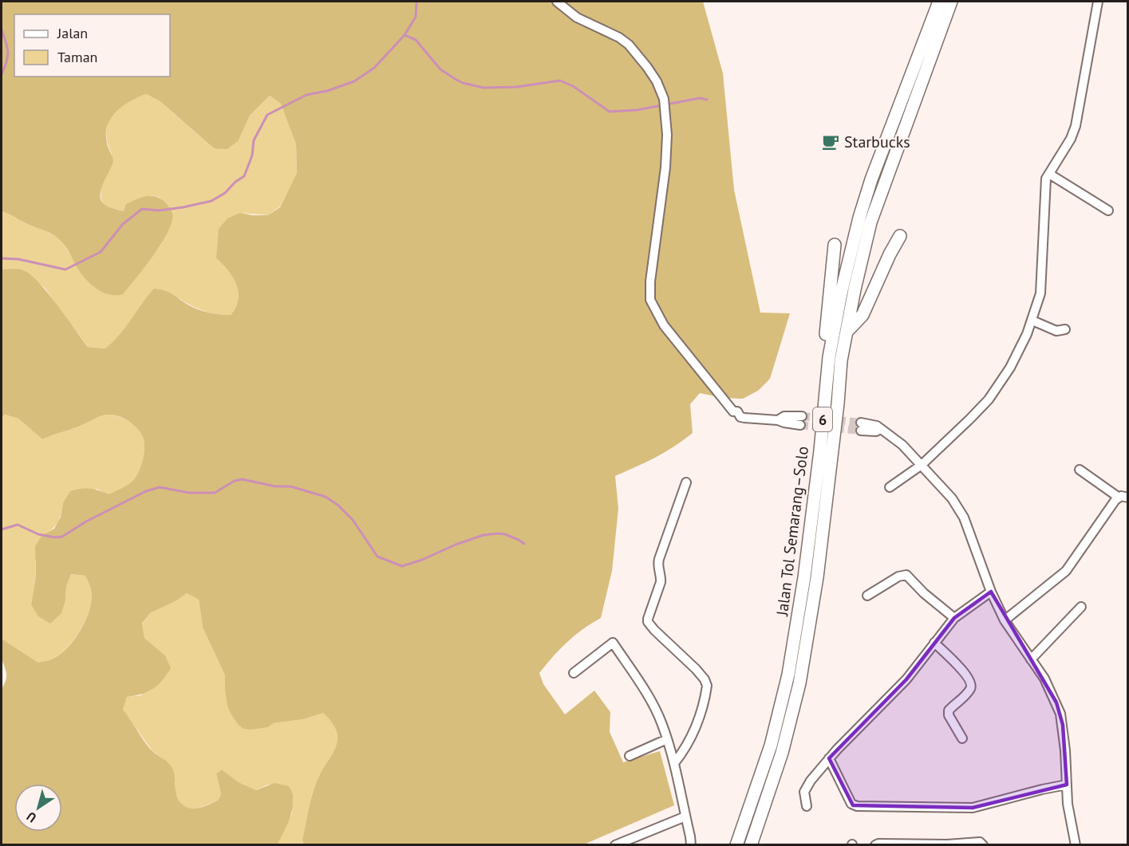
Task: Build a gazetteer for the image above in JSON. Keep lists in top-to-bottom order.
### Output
{
  "streets": {
    "highway": ["6", "Jalan Tol Semarang–Solo"]
  },
  "places": {
    "cafe": ["Starbucks"]
  },
  "legend": ["Jalan", "Taman"],
  "north": "bottom left"
}
